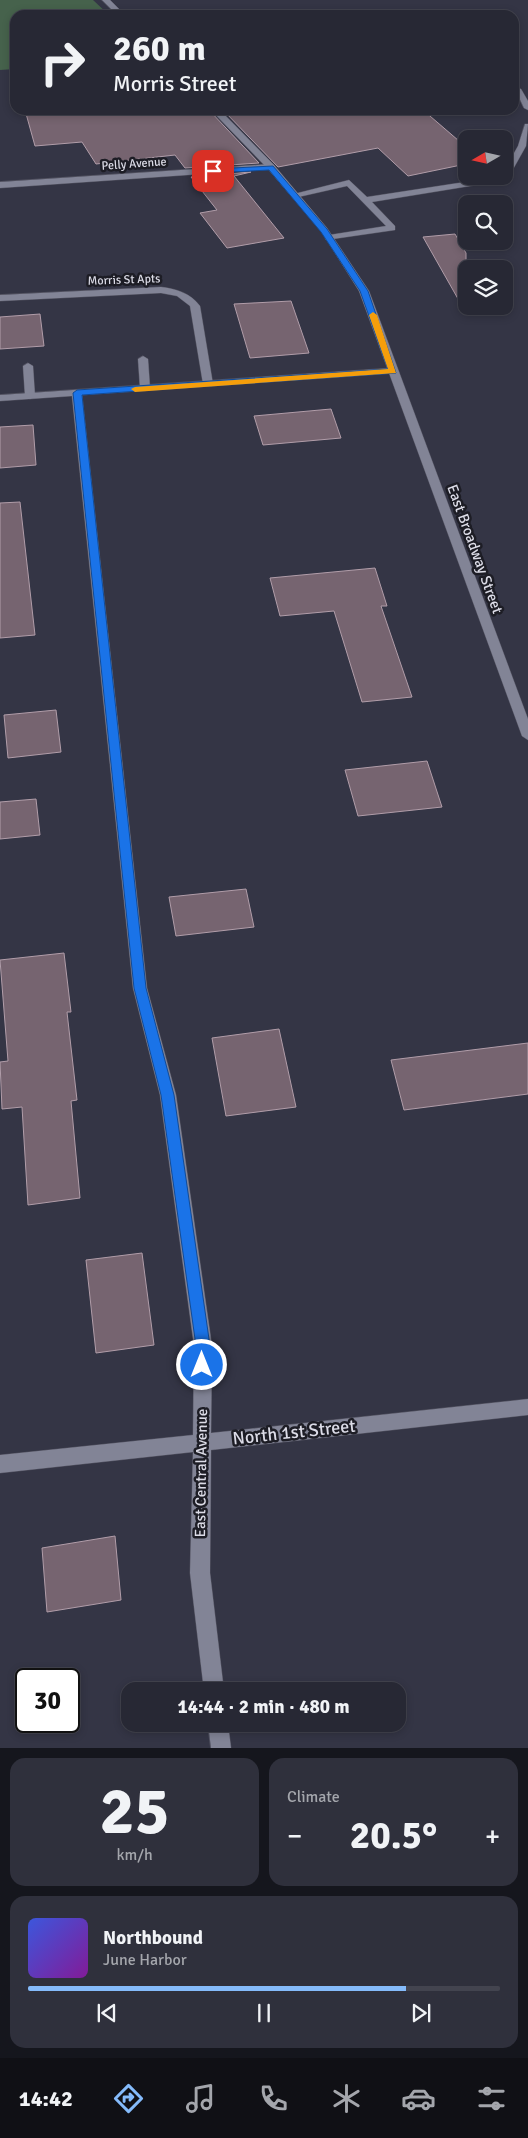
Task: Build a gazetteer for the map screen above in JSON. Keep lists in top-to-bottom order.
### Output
{
  "streets": {
    "street": [
      "Pelly Avenue",
      "Morris St Apts",
      "East Broadway Street",
      "North 1st Street",
      "East Central Avenue"
    ]
  },
  "crossings": [
    ["Pelly Avenue", "East Broadway Street"],
    ["North 1st Street", "East Central Avenue"]
  ],
  "north": "left",
  "page": {
    "turn": ["260 m", "Morris Street"],
    "limit": "30",
    "trip": "14:44 · 2 min · 480 m",
    "tile": [
      ["25", "km/h"],
      "Climate"
    ],
    "heat": ["−", "20.5°", "+"],
    "song": ["Northbound", "June Harbor"],
    "tabs": "14:42"
  }
}
